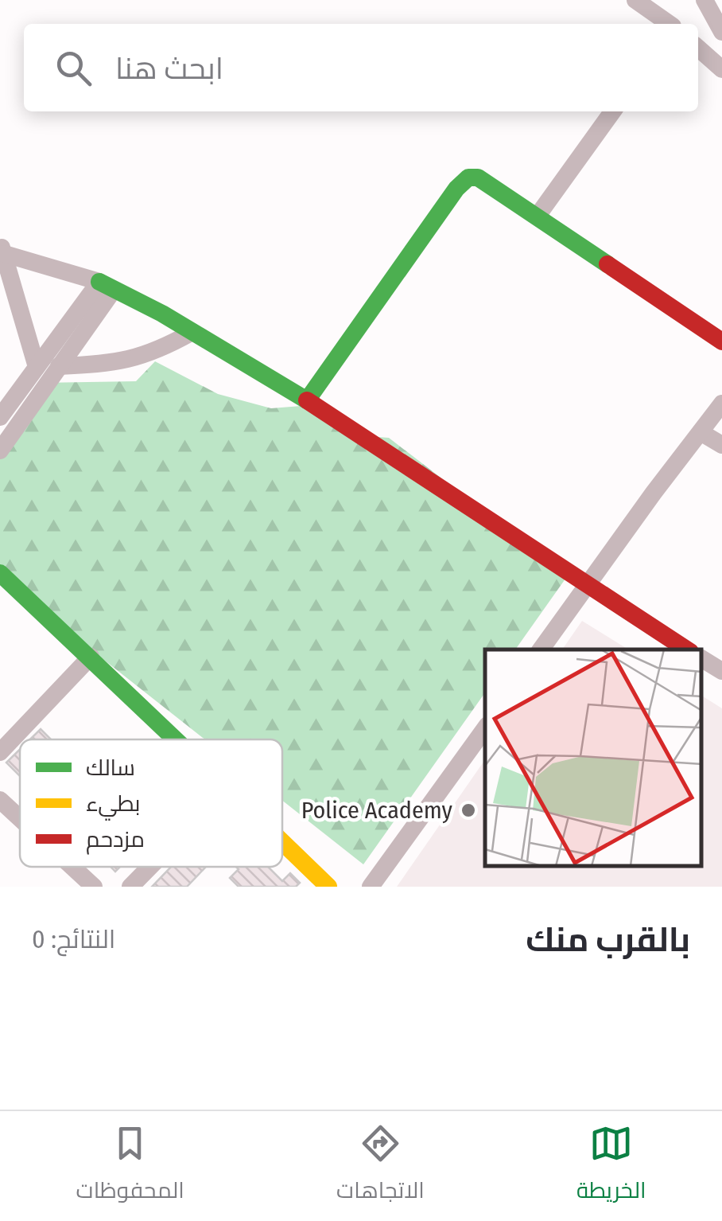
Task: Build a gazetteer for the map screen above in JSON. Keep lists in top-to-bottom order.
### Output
{
  "places": ["Police Academy"],
  "legend": ["سالك", "بطيء", "مزدحم"],
  "page": {
    "search": "ابحث هنا",
    "heading": ["بالقرب منك", "النتائج: 0"],
    "nav": ["الخريطة", "الاتجاهات", "المحفوظات"]
  }
}
